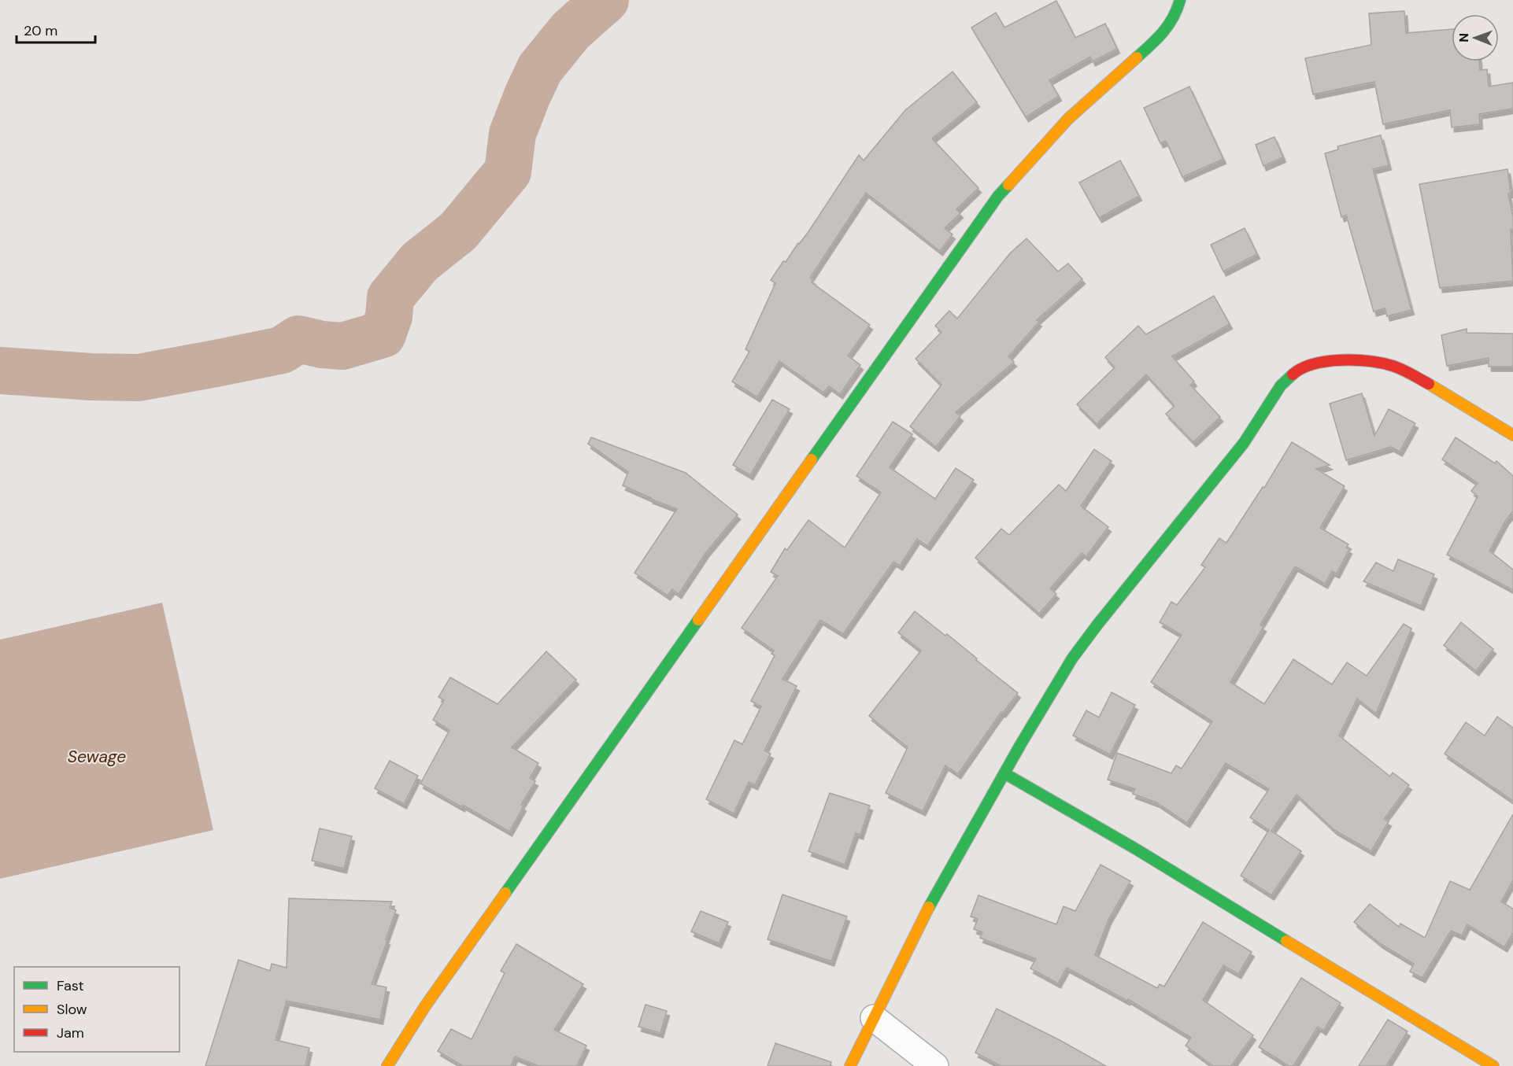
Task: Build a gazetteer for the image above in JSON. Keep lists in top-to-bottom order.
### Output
{
  "water": ["Sewage"],
  "legend": ["Fast", "Slow", "Jam"],
  "scale_bar": "20 m",
  "north": "left"
}
